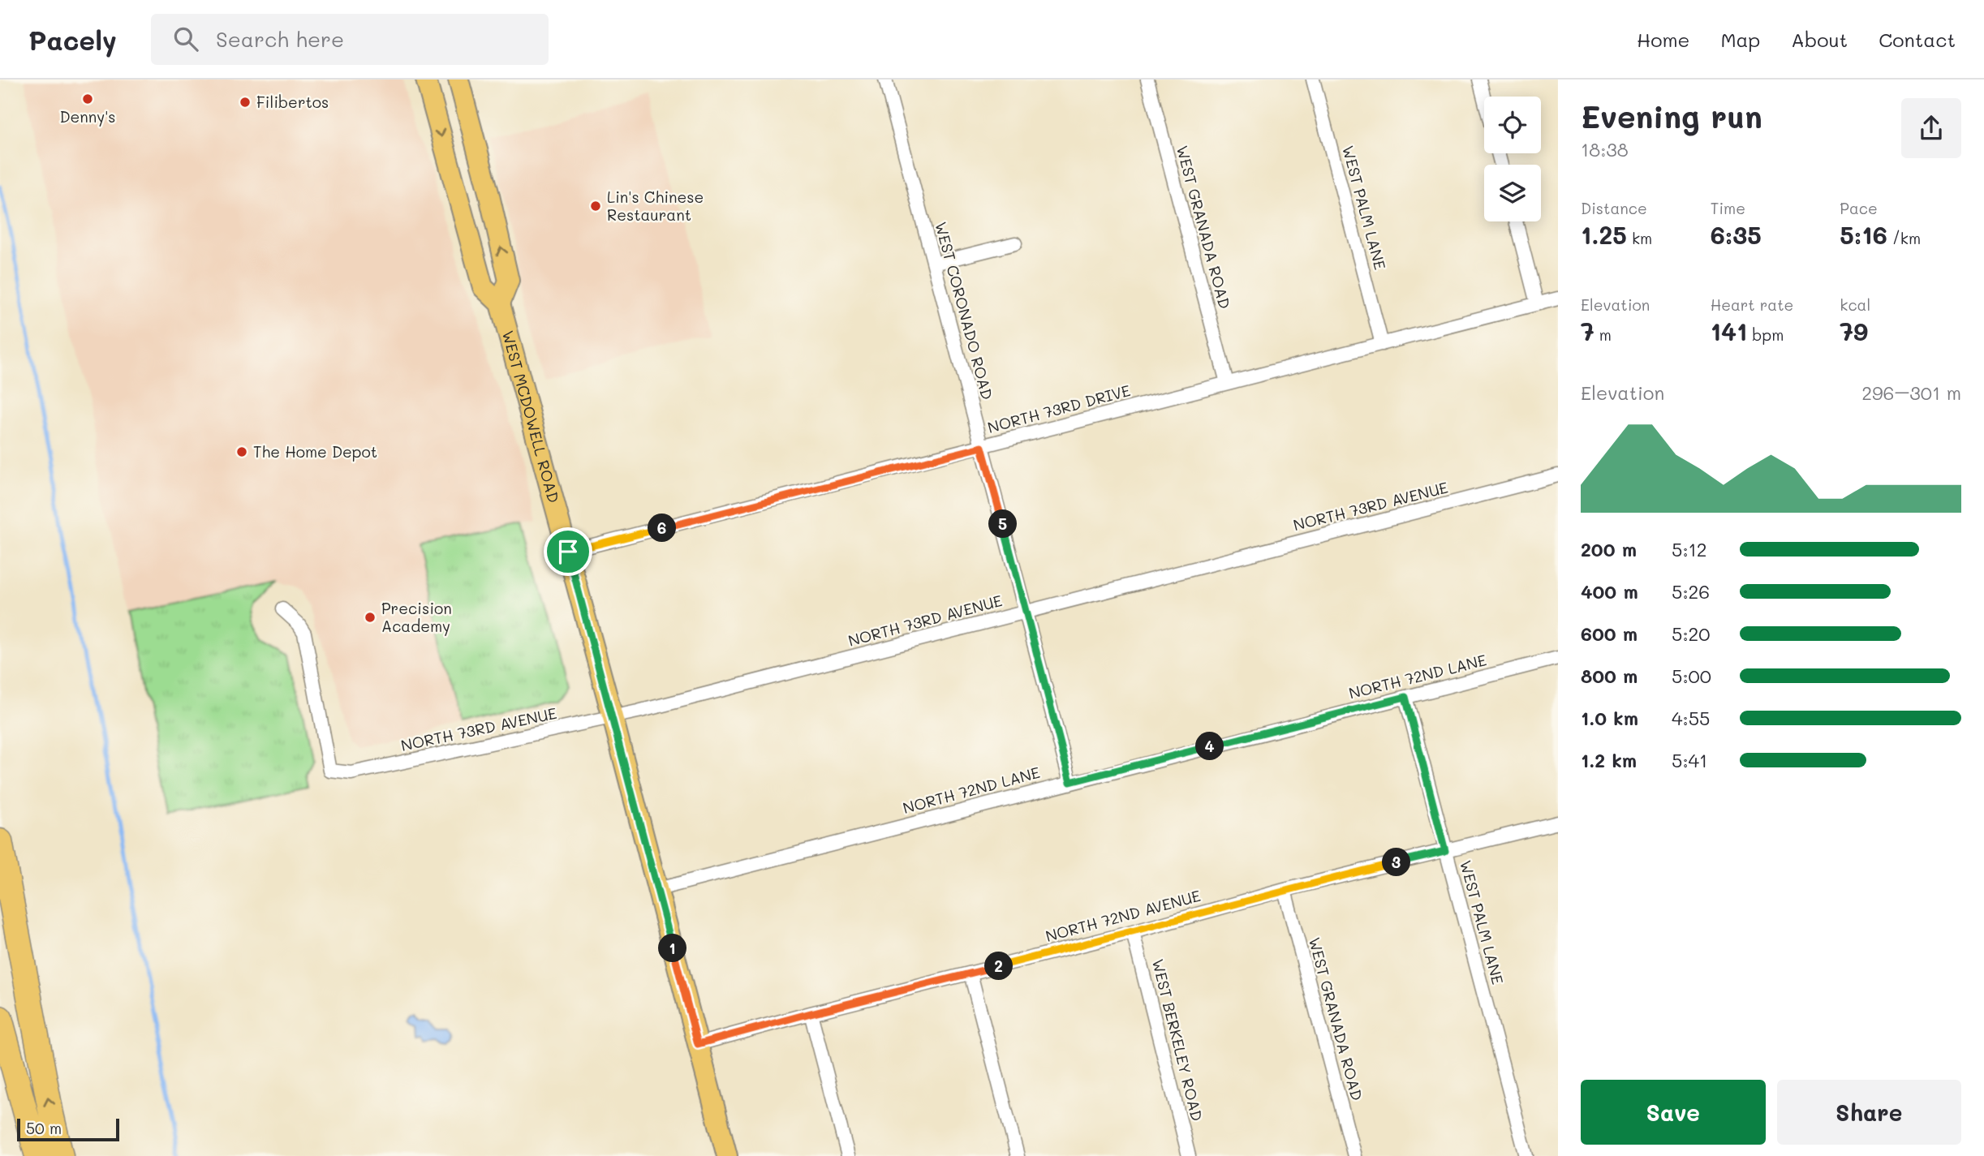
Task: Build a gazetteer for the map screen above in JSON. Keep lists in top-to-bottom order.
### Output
{
  "streets": {
    "main road": ["WEST MCDOWELL ROAD"],
    "street": [
      "WEST PALM LANE",
      "WEST GRANADA ROAD",
      "WEST CORONADO ROAD",
      "NORTH 73RD DRIVE",
      "NORTH 73RD AVENUE",
      "NORTH 72ND LANE",
      "NORTH 72ND AVENUE",
      "WEST BERKELEY ROAD"
    ]
  },
  "crossings": [
    ["WEST PALM LANE", "NORTH 73RD DRIVE"],
    ["WEST PALM LANE", "NORTH 72ND LANE"],
    ["WEST PALM LANE", "NORTH 72ND AVENUE"],
    ["WEST GRANADA ROAD", "NORTH 73RD DRIVE"],
    ["WEST GRANADA ROAD", "NORTH 72ND AVENUE"],
    ["WEST CORONADO ROAD", "NORTH 73RD DRIVE"],
    ["WEST CORONADO ROAD", "NORTH 73RD AVENUE"],
    ["WEST CORONADO ROAD", "NORTH 72ND LANE"],
    ["NORTH 73RD DRIVE", "WEST MCDOWELL ROAD"],
    ["WEST MCDOWELL ROAD", "NORTH 73RD AVENUE"],
    ["WEST MCDOWELL ROAD", "NORTH 72ND LANE"],
    ["WEST MCDOWELL ROAD", "NORTH 72ND AVENUE"],
    ["NORTH 72ND AVENUE", "WEST BERKELEY ROAD"]
  ],
  "places": [
    "Denny's",
    "Filibertos",
    "Lin's Chinese Restaurant",
    "The Home Depot",
    "Precision Academy"
  ],
  "scale_bar": "50 m",
  "page": {
    "header": "Pacely",
    "search": "Search here",
    "nav": [
      "Home",
      "Map",
      "About",
      "Contact"
    ],
    "heading": ["Evening run", "18:38"],
    "stats": [
      ["Distance", "1.25 km"],
      ["Time", "6:35"],
      ["Pace", "5:16 /km"],
      ["Elevation", "7 m"],
      ["Heart rate", "141 bpm"],
      ["kcal", "79"]
    ],
    "chart": ["Elevation", "296–301 m"],
    "pins": [
      "5",
      "6",
      "4",
      "3",
      "1",
      "2"
    ],
    "list": [
      {
        "name": "200 m",
        "note": "5:12"
      },
      {
        "name": "400 m",
        "note": "5:26"
      },
      {
        "name": "600 m",
        "note": "5:20"
      },
      {
        "name": "800 m",
        "note": "5:00"
      },
      {
        "name": "1.0 km",
        "note": "4:55"
      },
      {
        "name": "1.2 km",
        "note": "5:41"
      }
    ],
    "buttons": ["Save", "Share"],
    "scale": "50 m"
  }
}
